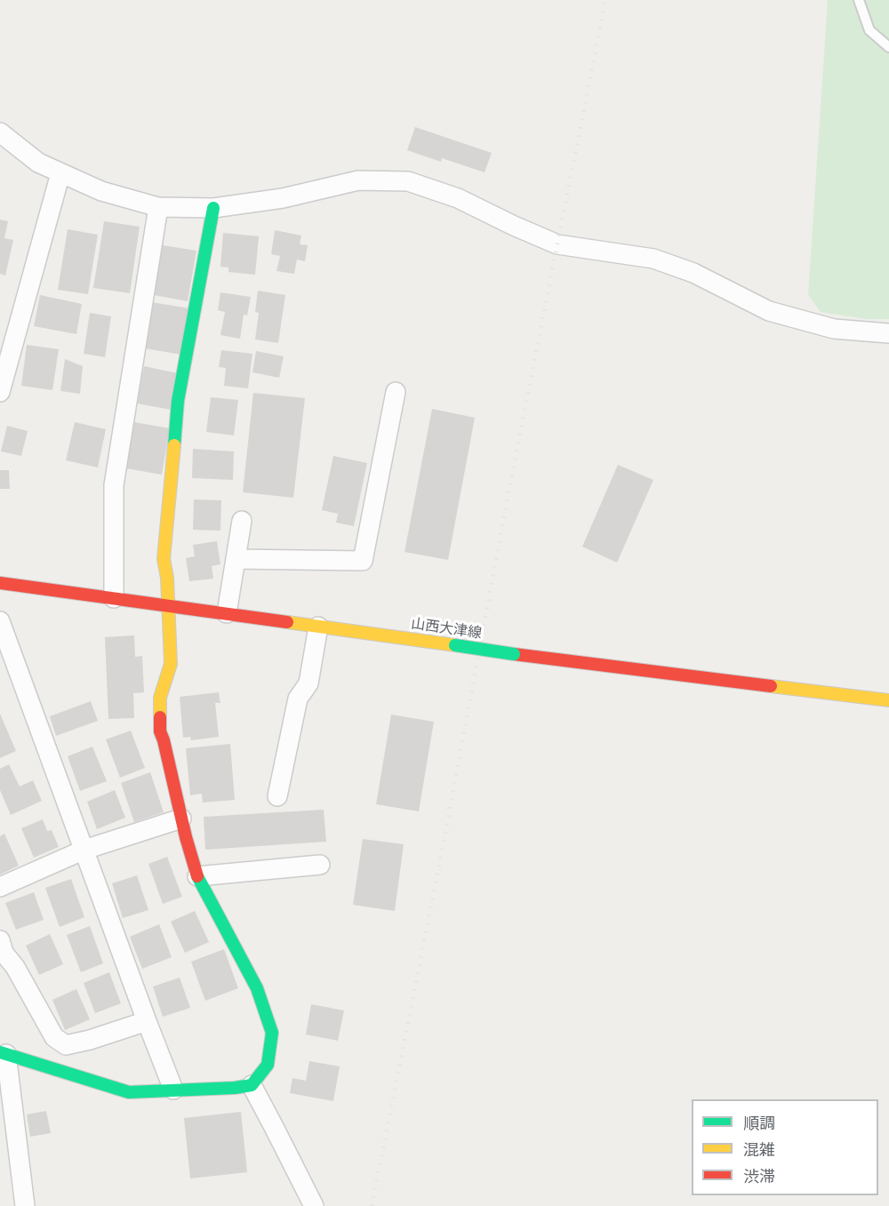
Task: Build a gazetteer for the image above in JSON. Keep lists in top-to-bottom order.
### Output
{
  "streets": {
    "street": ["山西大津線"]
  },
  "legend": ["順調", "混雑", "渋滞"]
}
